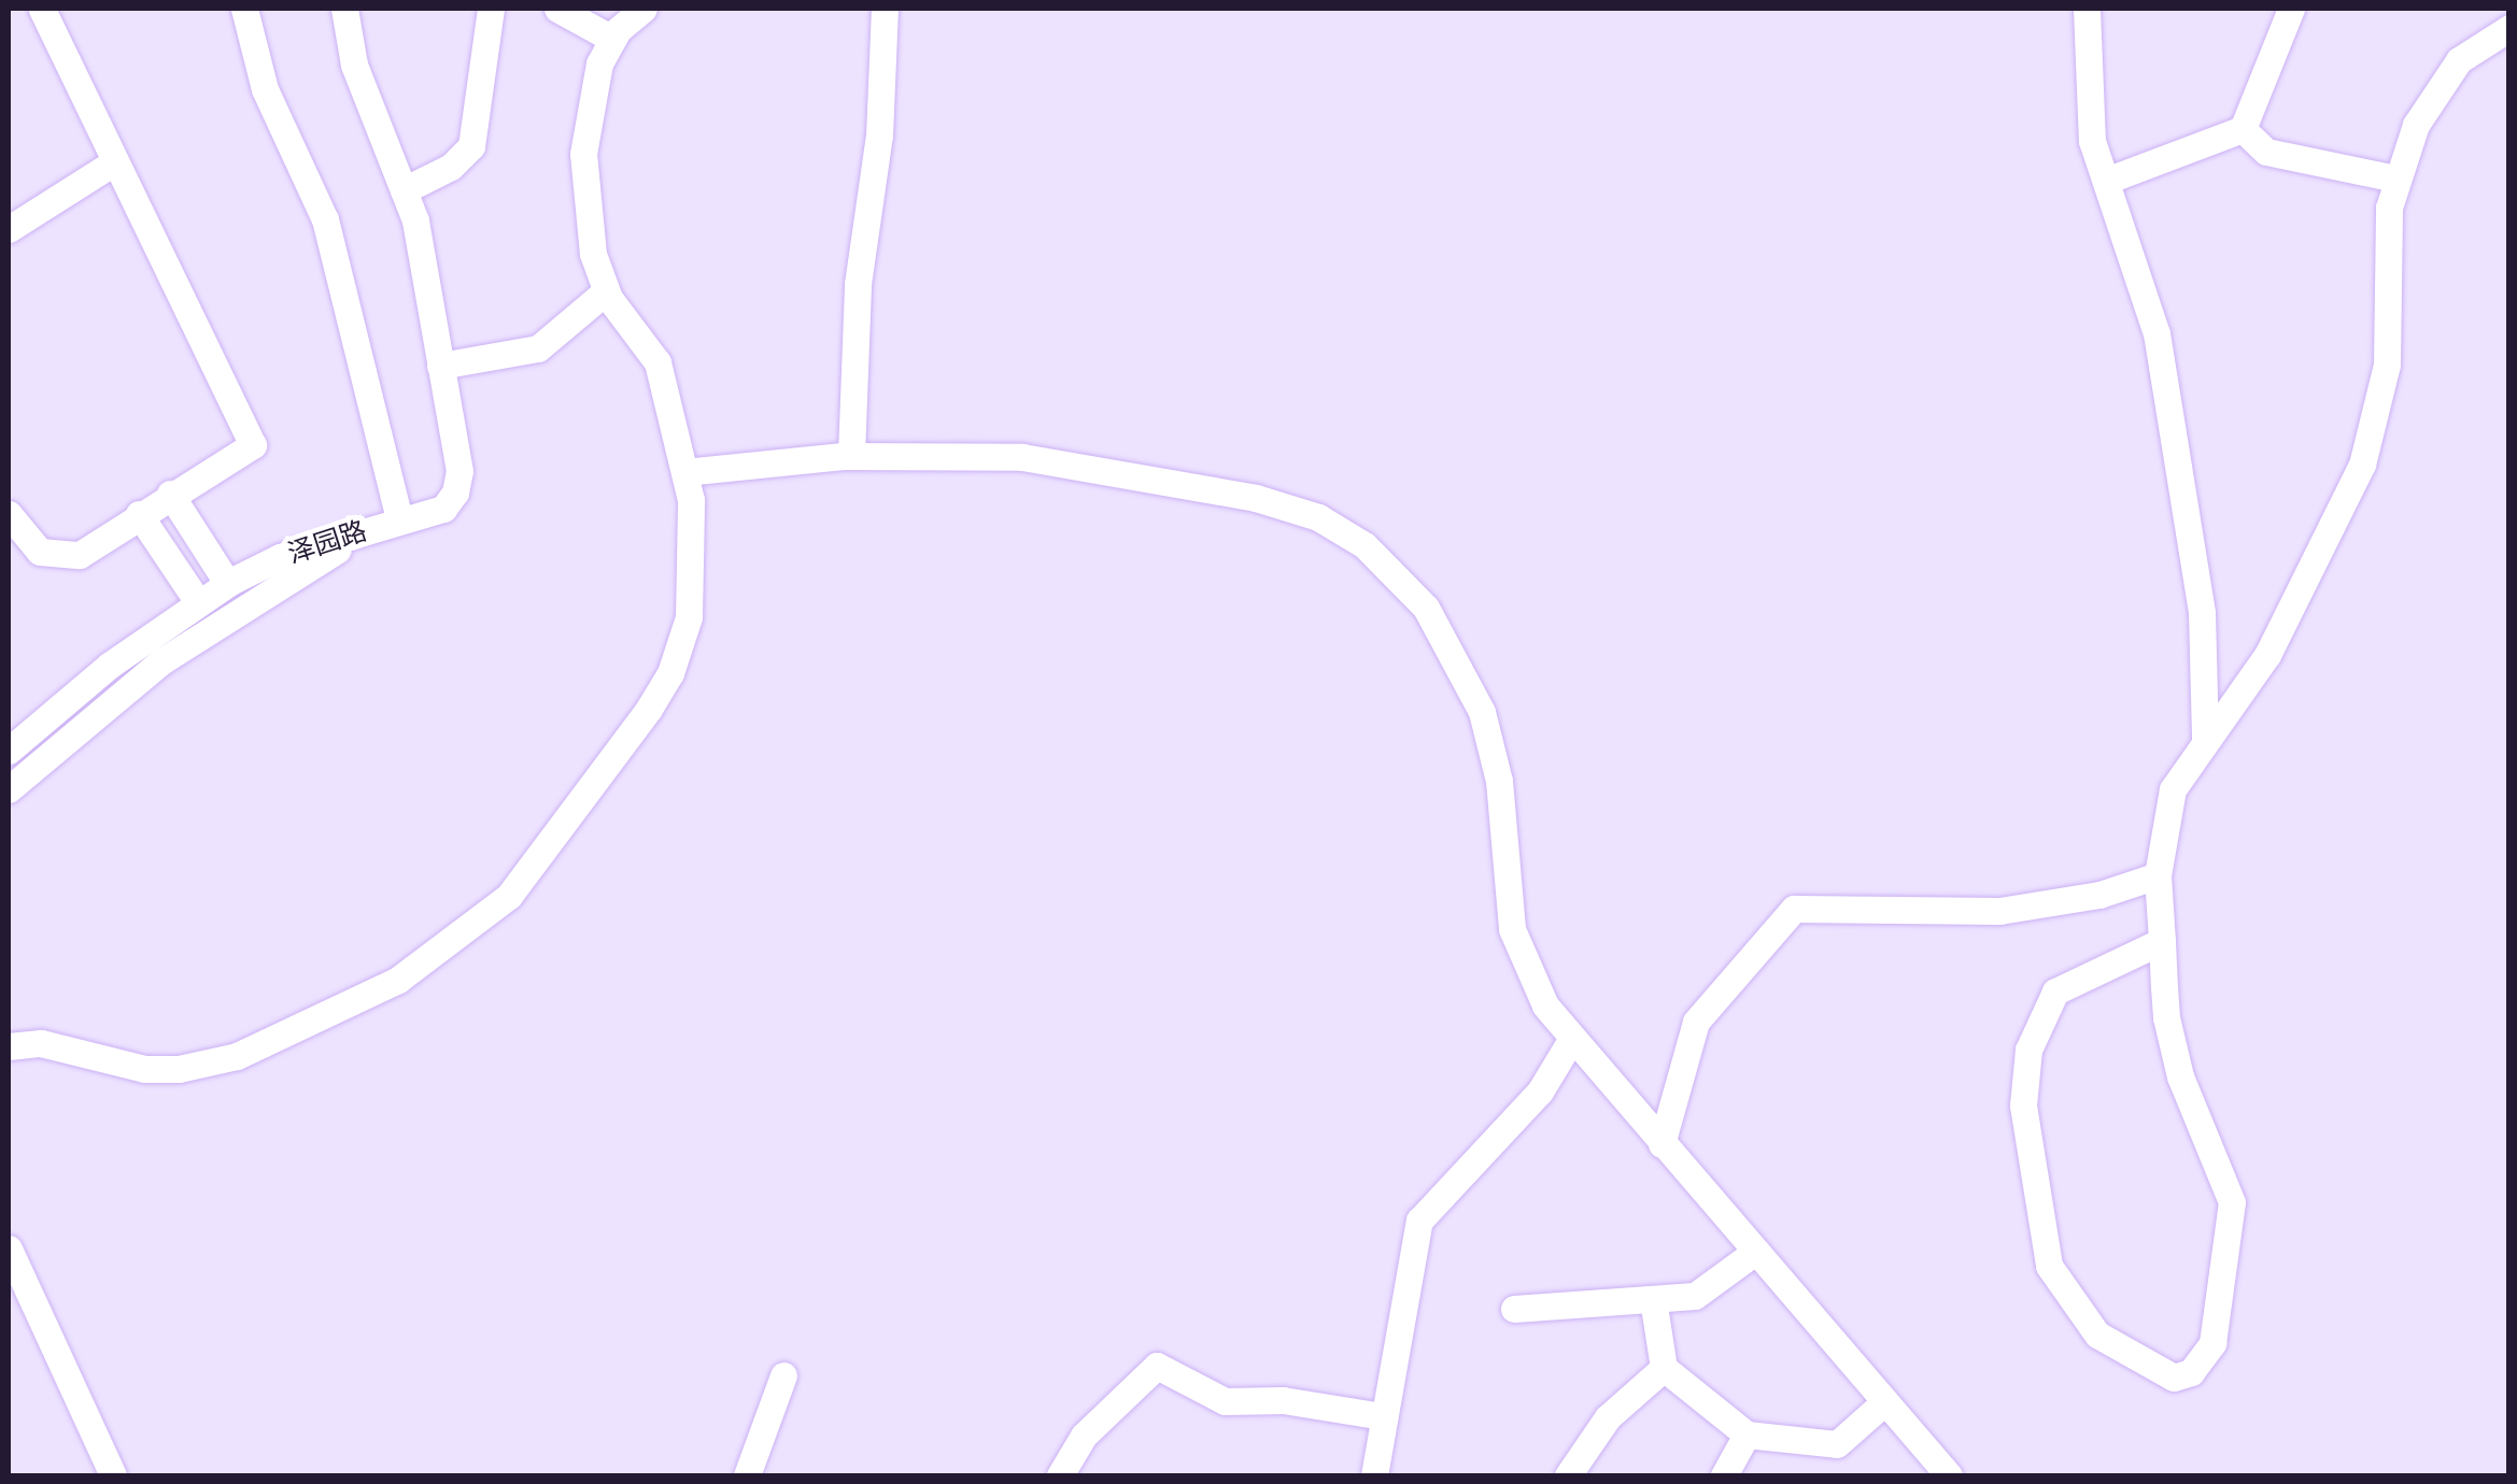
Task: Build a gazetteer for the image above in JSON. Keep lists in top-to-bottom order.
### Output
{
  "streets": {
    "street": ["泽园路"]
  }
}
